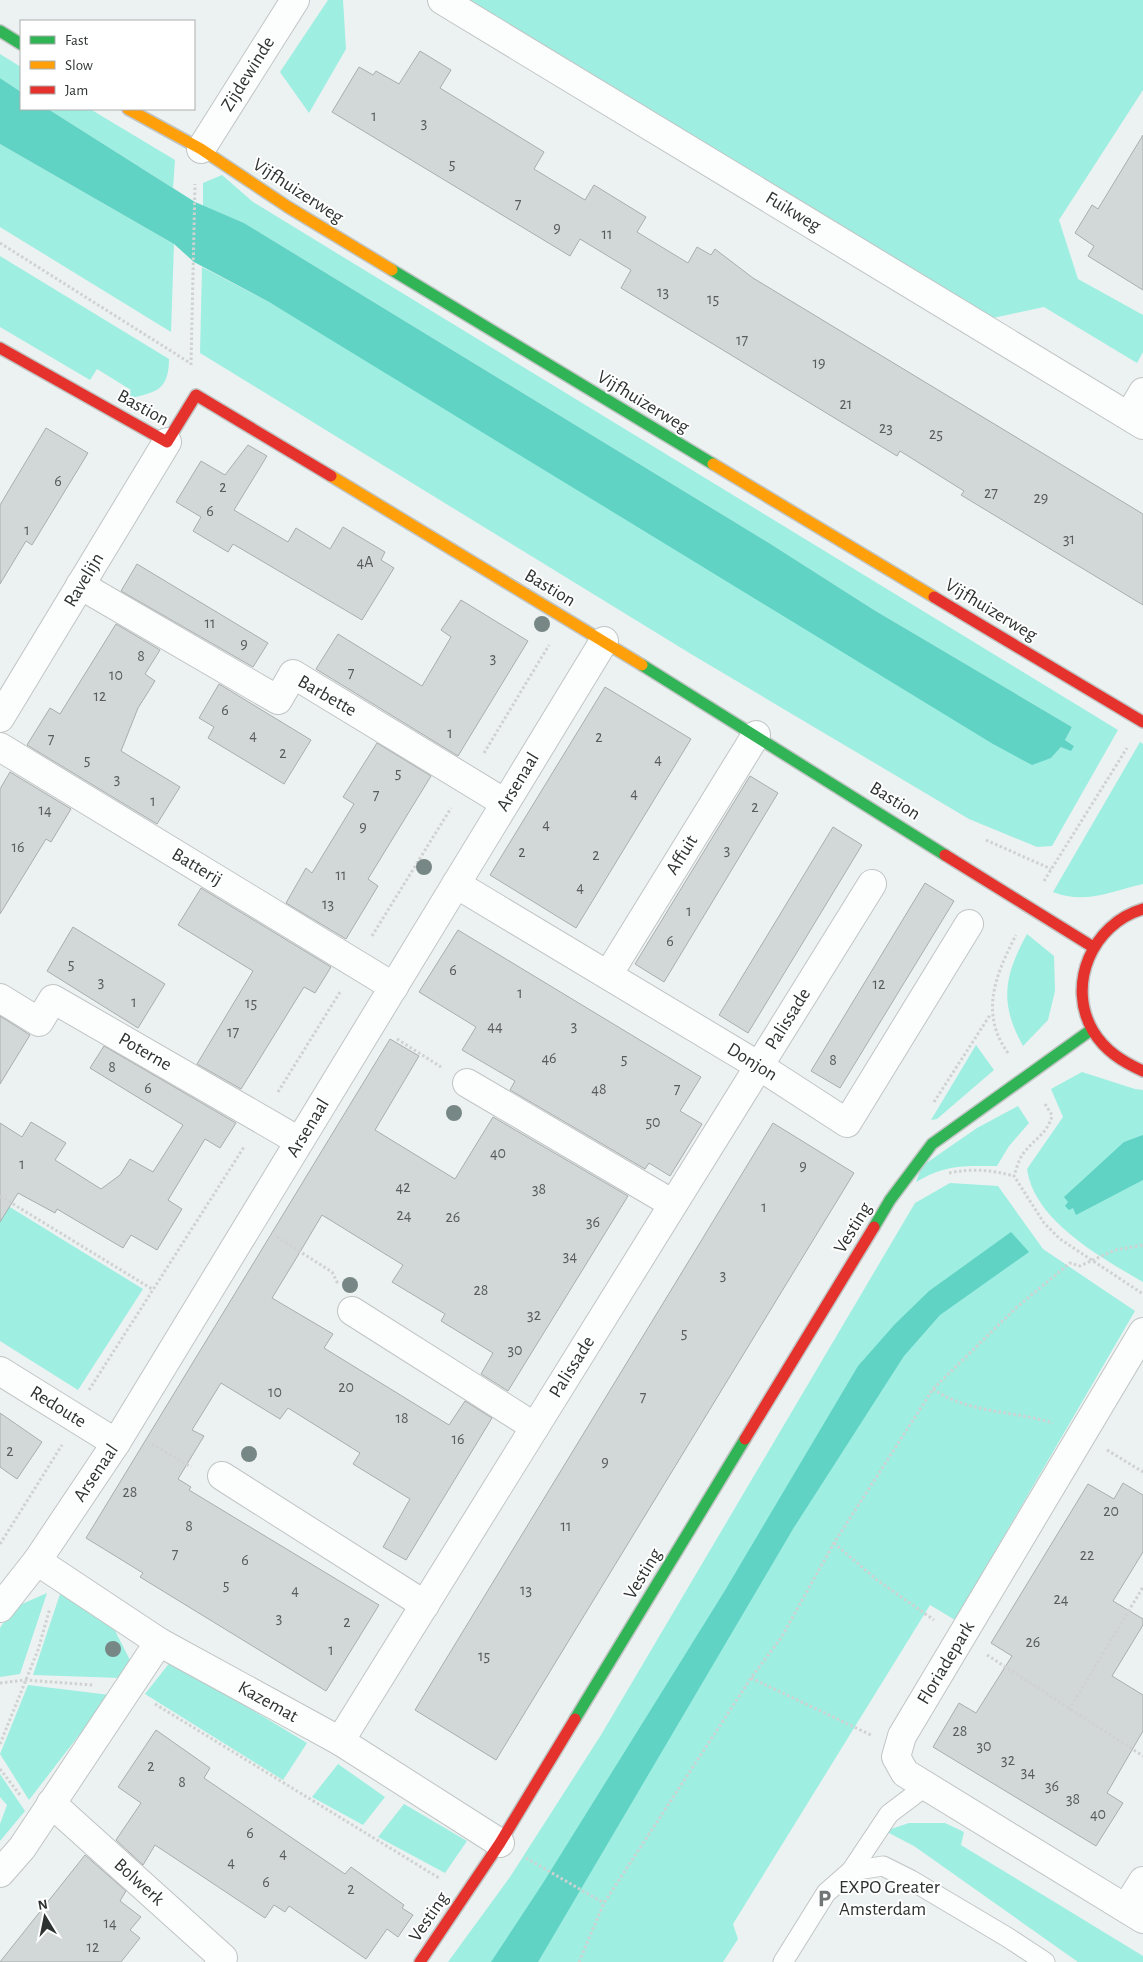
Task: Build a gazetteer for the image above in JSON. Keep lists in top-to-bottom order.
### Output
{
  "streets": {
    "street": [
      "Zijdewinde",
      "Vijfhuizerweg",
      "Fuikweg",
      "Bastion",
      "Ravelijn",
      "Barbette",
      "Arsenaal",
      "Affuit",
      "Batterij",
      "Palissade",
      "Poterne",
      "Donjon",
      "Vesting",
      "Redoute",
      "Floriadepark",
      "Kazemat",
      "Bolwerk"
    ]
  },
  "crossings": [
    ["Zijdewinde", "Vijfhuizerweg"],
    ["Bastion", "Ravelijn"],
    ["Bastion", "Arsenaal"],
    ["Bastion", "Affuit"],
    ["Ravelijn", "Barbette"],
    ["Barbette", "Arsenaal"],
    ["Arsenaal", "Batterij"],
    ["Arsenaal", "Poterne"],
    ["Arsenaal", "Donjon"],
    ["Arsenaal", "Redoute"],
    ["Arsenaal", "Kazemat"],
    ["Affuit", "Donjon"],
    ["Palissade", "Donjon"],
    ["Palissade", "Kazemat"],
    ["Vesting", "Kazemat"]
  ],
  "places": {
    "parking": ["EXPO Greater Amsterdam"]
  },
  "house_numbers": [
    "1",
    "3",
    "5",
    "7",
    "9",
    "11",
    "13",
    "15",
    "17",
    "19",
    "21",
    "23",
    "25",
    "6",
    "2",
    "27",
    "29",
    "6",
    "1",
    "31",
    "4A",
    "11",
    "9",
    "8",
    "3",
    "7",
    "10",
    "12",
    "6",
    "1",
    "4",
    "2",
    "7",
    "2",
    "4",
    "5",
    "5",
    "3",
    "4",
    "7",
    "1",
    "2",
    "14",
    "4",
    "9",
    "16",
    "3",
    "2",
    "2",
    "11",
    "4",
    "13",
    "1",
    "6",
    "5",
    "6",
    "3",
    "12",
    "1",
    "1",
    "15",
    "44",
    "3",
    "17",
    "46",
    "5",
    "8",
    "8",
    "6",
    "48",
    "7",
    "50",
    "40",
    "1",
    "9",
    "42",
    "38",
    "1",
    "24",
    "26",
    "36",
    "34",
    "3",
    "28",
    "32",
    "5",
    "30",
    "20",
    "10",
    "7",
    "18",
    "16",
    "2",
    "9",
    "28",
    "20",
    "8",
    "11",
    "7",
    "22",
    "6",
    "5",
    "4",
    "13",
    "24",
    "3",
    "2",
    "26",
    "1",
    "15",
    "28",
    "30",
    "32",
    "2",
    "34",
    "8",
    "36",
    "38",
    "40",
    "6",
    "4",
    "4",
    "6",
    "2",
    "14",
    "12"
  ],
  "legend": ["Fast", "Slow", "Jam"],
  "north": "top"
}
